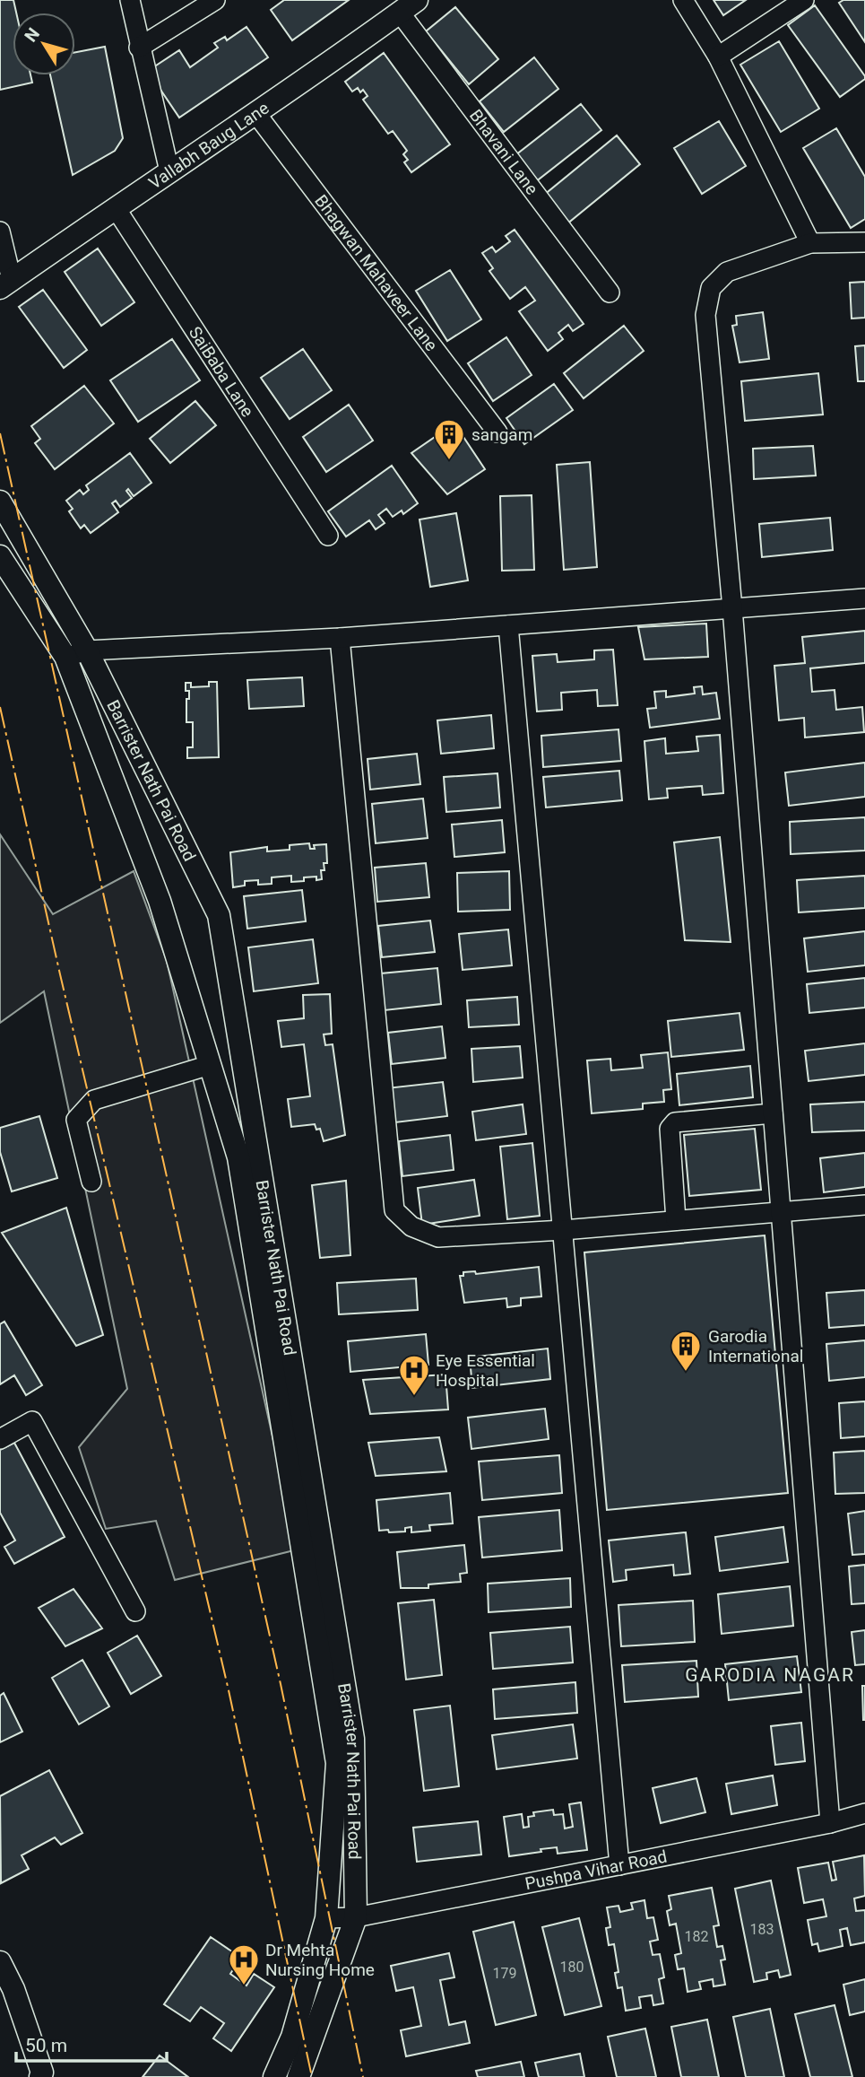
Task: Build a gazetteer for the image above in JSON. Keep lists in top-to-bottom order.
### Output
{
  "streets": {
    "street": [
      "Vallabh Baug Lane",
      "Bhavani Lane",
      "Bhagwan Mahaveer Lane",
      "SaiBaba Lane",
      "Barrister Nath Pai Road",
      "Pushpa Vihar Road"
    ]
  },
  "crossings": [
    ["Vallabh Baug Lane", "Bhavani Lane"],
    ["Vallabh Baug Lane", "Bhagwan Mahaveer Lane"],
    ["Vallabh Baug Lane", "SaiBaba Lane"],
    ["Barrister Nath Pai Road", "Pushpa Vihar Road"]
  ],
  "districts": ["GARODIA NAGAR"],
  "places": {
    "building": ["sangam", "Garodia International"],
    "hospital": ["Eye Essential Hospital", "Dr Mehta Nursing Home"]
  },
  "house_numbers": [
    "183",
    "182",
    "180",
    "179"
  ],
  "scale_bar": "50 m",
  "north": "top left"
}
